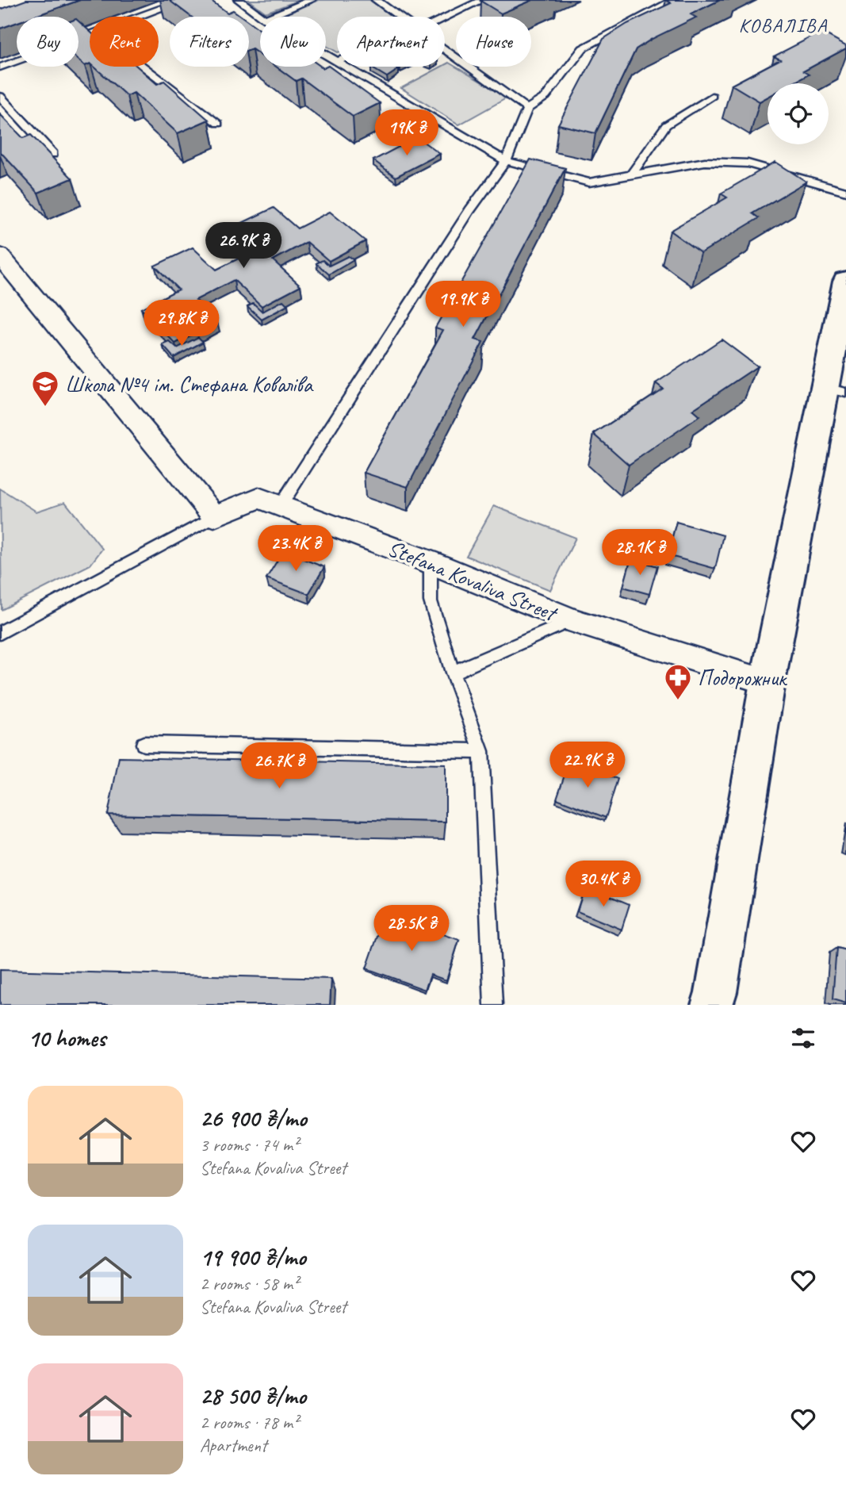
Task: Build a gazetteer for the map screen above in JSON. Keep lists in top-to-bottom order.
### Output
{
  "streets": {
    "street": ["Stefana Kovaliva Street"]
  },
  "districts": ["КОВАЛІВА"],
  "places": {
    "school or university": ["Школа №4 ім. Стефана Коваліва"],
    "pharmacy": ["Подорожник"]
  },
  "page": {
    "chip": [
      "Buy",
      "Rent",
      "Filters",
      "New",
      "Apartment",
      "House"
    ],
    "price": [
      "19K ₴",
      "26.9K ₴",
      "19.9K ₴",
      "29.8K ₴",
      "23.4K ₴",
      "28.1K ₴",
      "22.9K ₴",
      "26.7K ₴",
      "30.4K ₴",
      "28.5K ₴"
    ],
    "heading": "10 homes",
    "list": [
      {
        "name": "26 900 ₴/mo",
        "note": "3 rooms · 74 m² · Stefana Kovaliva Street"
      },
      {
        "name": "19 900 ₴/mo",
        "note": "2 rooms · 58 m² · Stefana Kovaliva Street"
      },
      {
        "name": "28 500 ₴/mo",
        "note": "2 rooms · 78 m² · Apartment"
      }
    ]
  }
}
